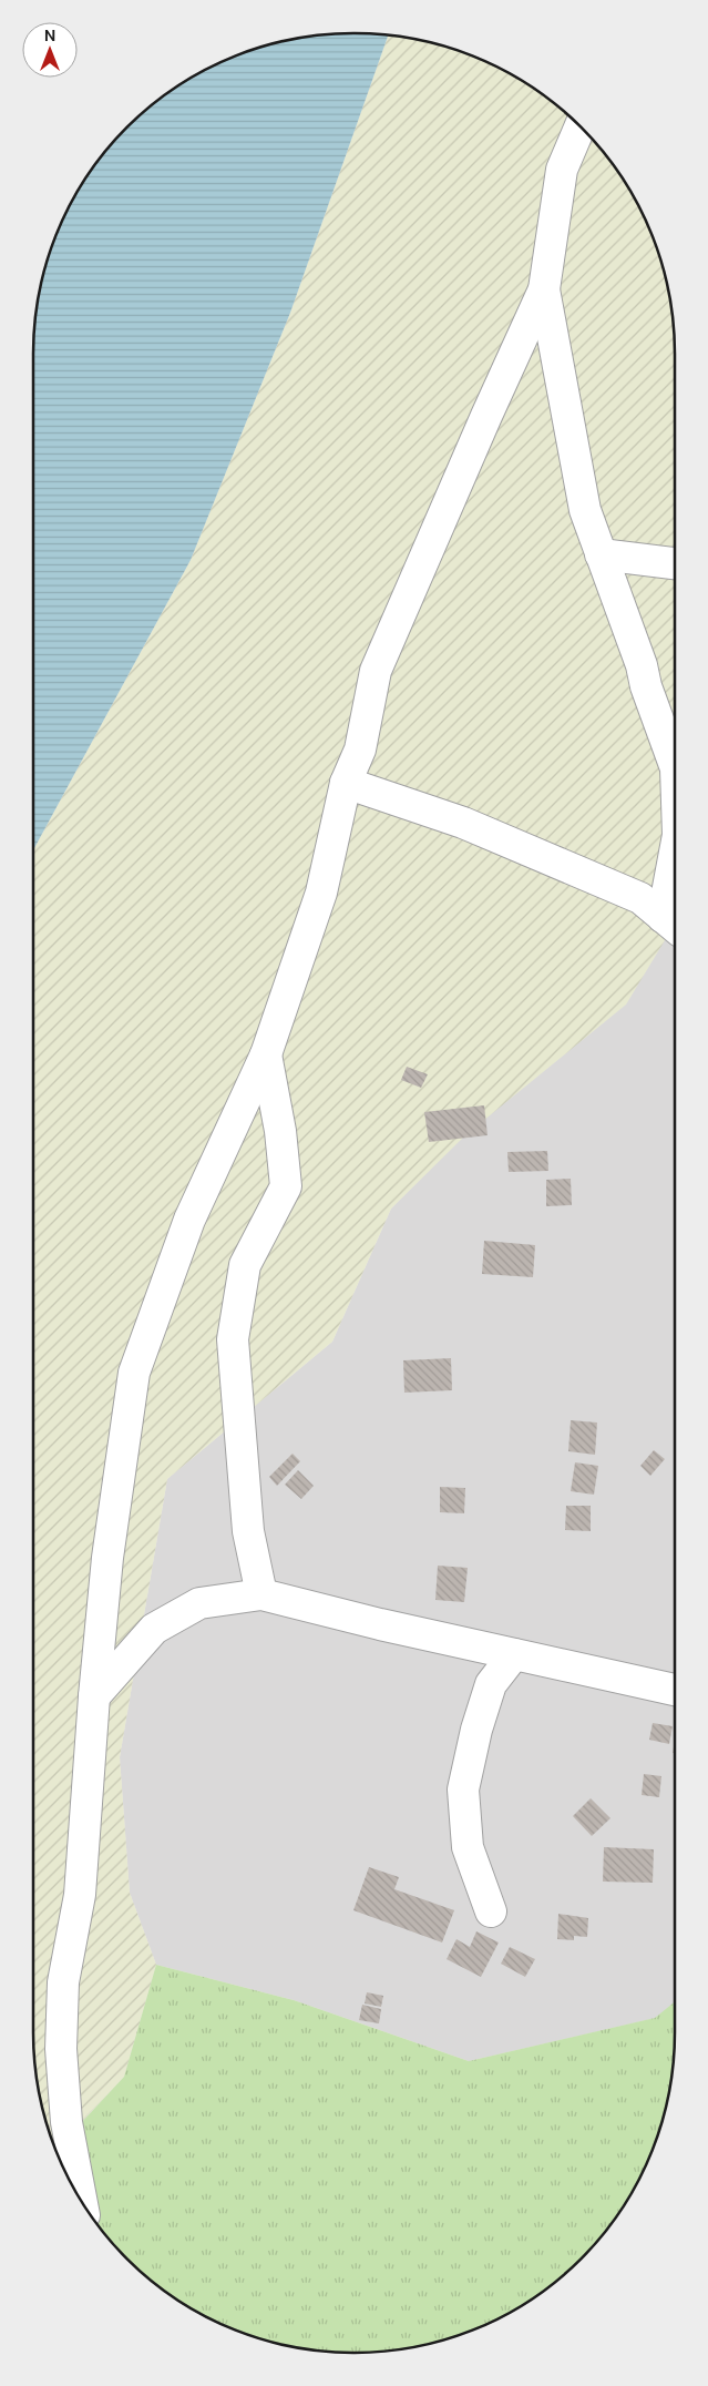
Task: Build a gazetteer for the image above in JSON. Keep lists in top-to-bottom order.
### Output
{
  "north": "top"
}
